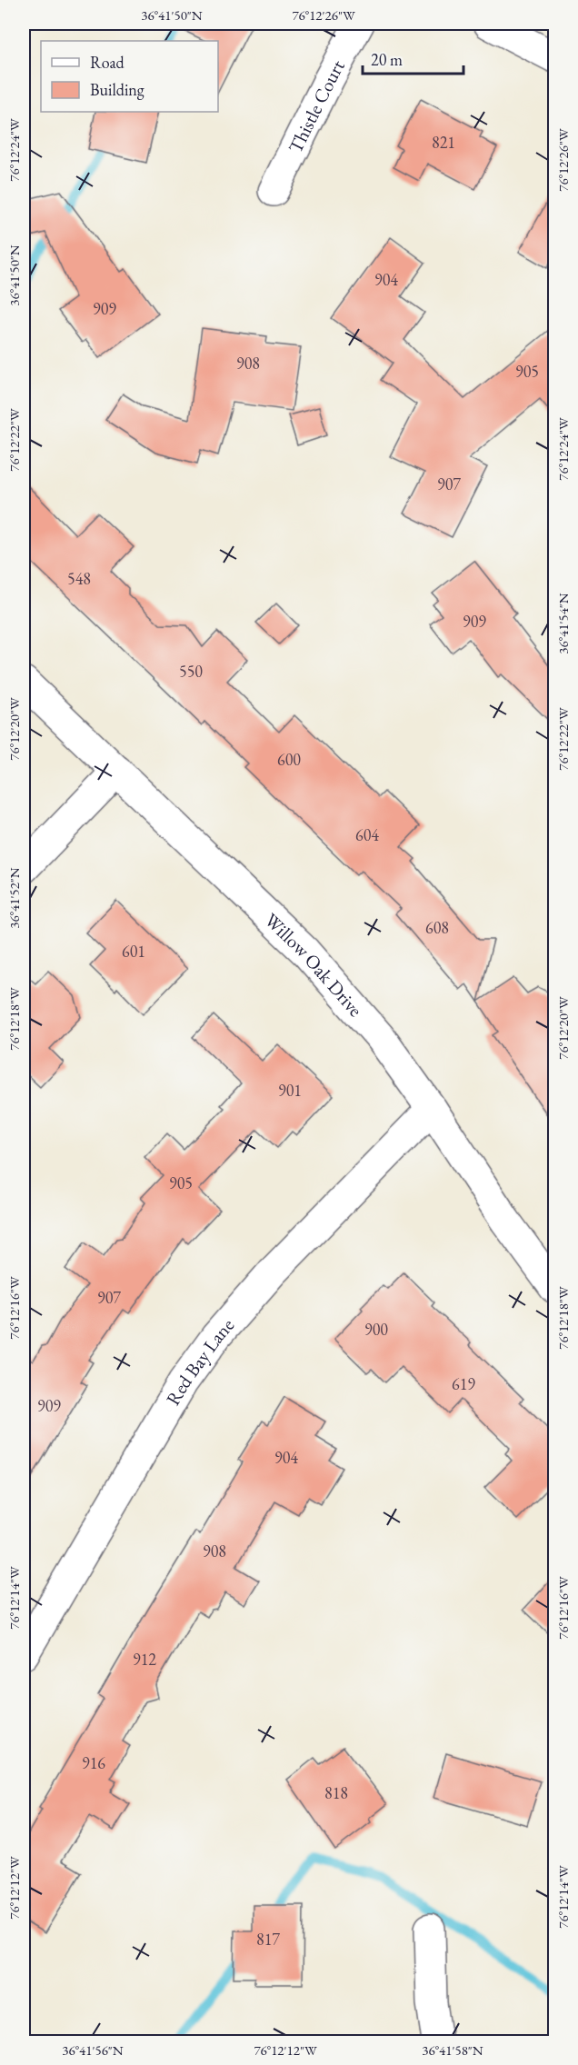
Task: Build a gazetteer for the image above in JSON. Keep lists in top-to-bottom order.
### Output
{
  "streets": {
    "street": ["Thistle Court", "Willow Oak Drive", "Red Bay Lane"]
  },
  "crossings": [
    ["Willow Oak Drive", "Red Bay Lane"]
  ],
  "house_numbers": [
    "821",
    "904",
    "909",
    "908",
    "905",
    "907",
    "548",
    "909",
    "550",
    "600",
    "604",
    "608",
    "601",
    "901",
    "905",
    "907",
    "900",
    "619",
    "909",
    "904",
    "908",
    "912",
    "916",
    "818",
    "817"
  ],
  "legend": ["Road", "Building"],
  "scale_bar": "20 m",
  "coordinates": [
    "36°41'50\"N",
    "76°12'26\"W",
    "76°12'24\"W",
    "76°12'22\"W",
    "36°41'54\"N",
    "76°12'20\"W",
    "36°41'52\"N",
    "76°12'18\"W",
    "76°12'16\"W",
    "76°12'14\"W",
    "76°12'12\"W",
    "36°41'56\"N",
    "36°41'58\"N"
  ]
}
